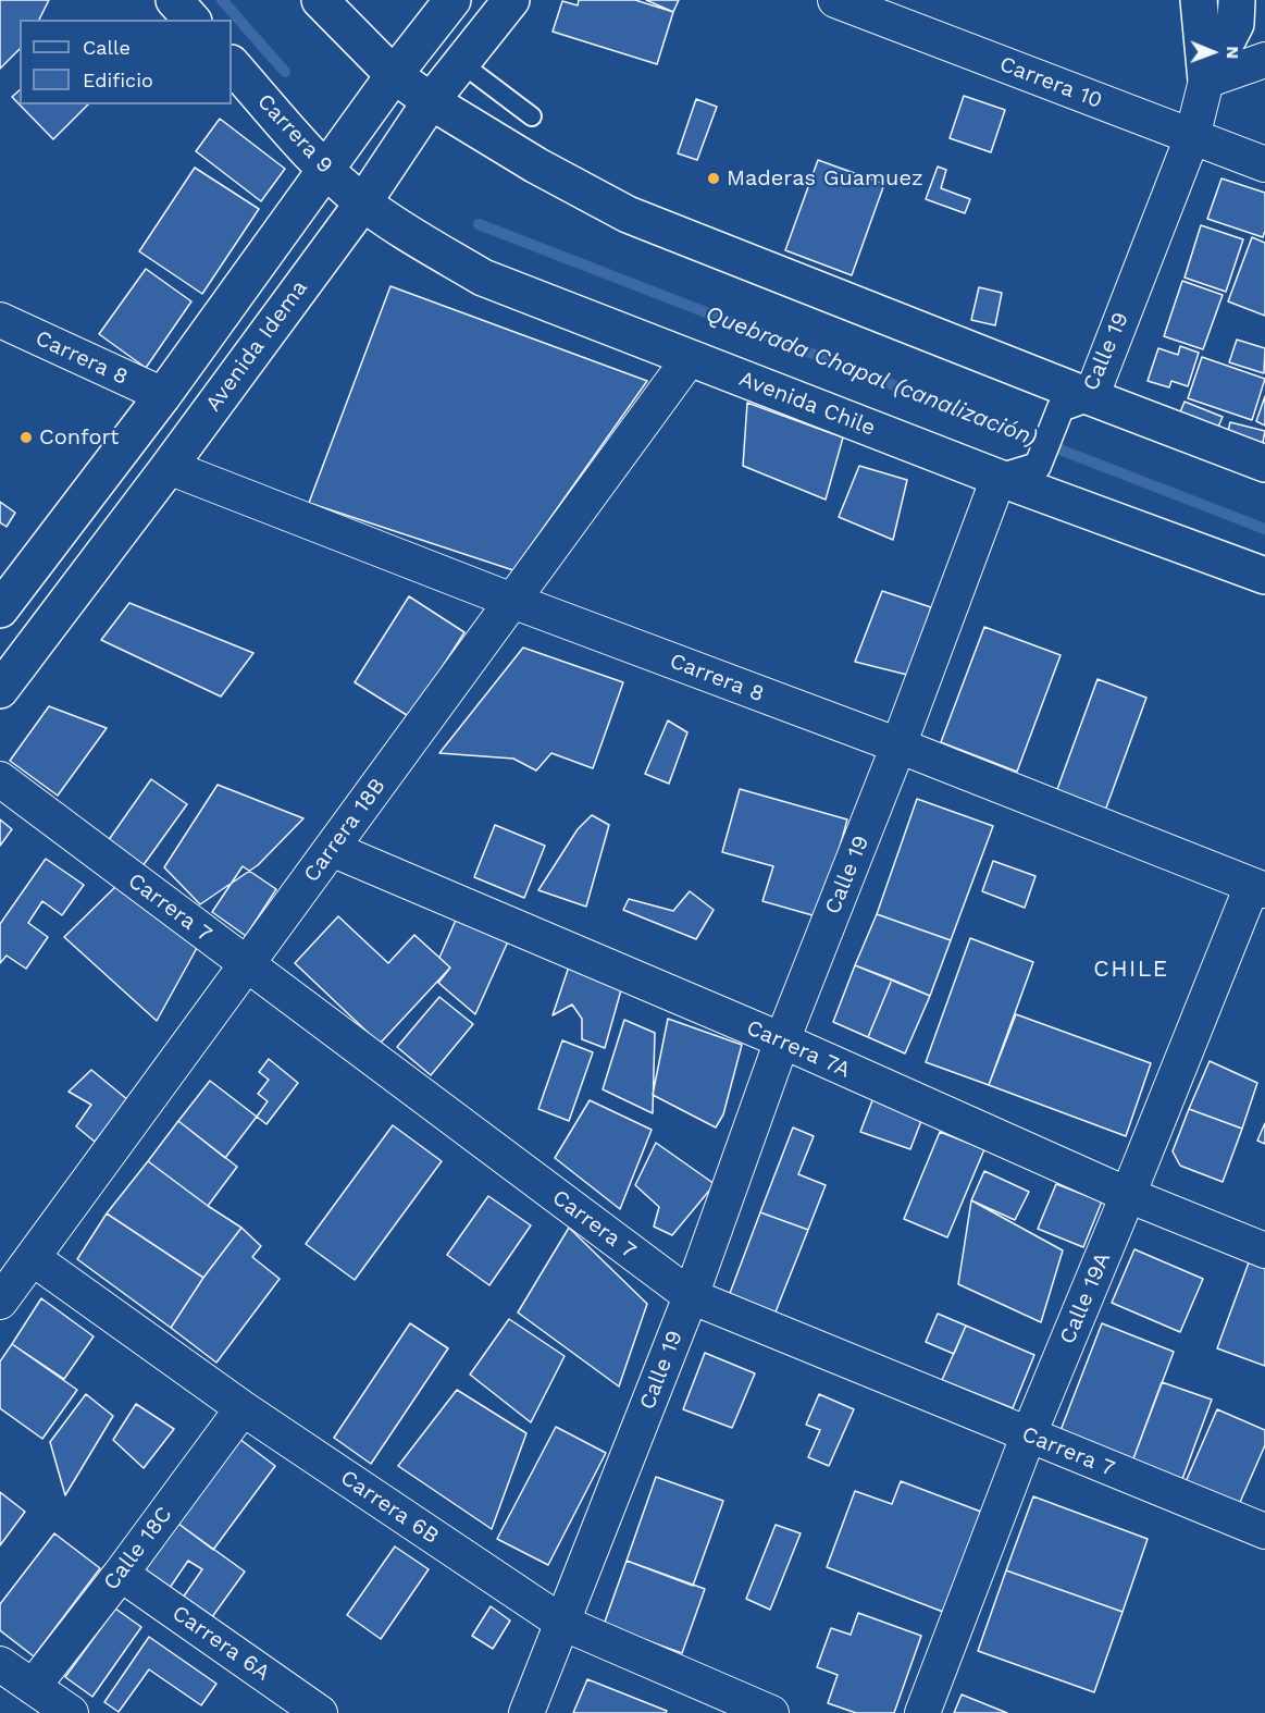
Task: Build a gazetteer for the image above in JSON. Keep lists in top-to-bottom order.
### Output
{
  "streets": {
    "main road": ["Carrera 9", "Avenida Idema", "Avenida Chile"],
    "street": [
      "Carrera 10",
      "Calle 19",
      "Carrera 8",
      "Carrera 18B",
      "Carrera 7",
      "Carrera 7A",
      "Calle 19A",
      "Carrera 6B",
      "Calle 18C",
      "Carrera 6A"
    ]
  },
  "crossings": [
    ["Carrera 10", "Calle 19"],
    ["Carrera 9", "Avenida Idema"],
    ["Carrera 9", "Avenida Chile"],
    ["Avenida Idema", "Carrera 8"],
    ["Avenida Idema", "Avenida Chile"],
    ["Calle 19", "Carrera 8"],
    ["Calle 19", "Avenida Chile"],
    ["Calle 19", "Carrera 7"],
    ["Calle 19", "Carrera 7A"],
    ["Calle 19", "Carrera 6B"],
    ["Carrera 8", "Carrera 18B"],
    ["Carrera 8", "Calle 19A"],
    ["Avenida Chile", "Carrera 18B"],
    ["Carrera 18B", "Carrera 7"],
    ["Carrera 18B", "Carrera 7A"],
    ["Carrera 18B", "Carrera 6B"],
    ["Carrera 7", "Calle 19A"],
    ["Carrera 7A", "Calle 19A"],
    ["Carrera 6B", "Calle 18C"],
    ["Calle 18C", "Carrera 6A"]
  ],
  "districts": ["CHILE"],
  "water": ["Quebrada Chapal (canalización)"],
  "places": ["Maderas Guamuez", "Confort"],
  "legend": ["Calle", "Edificio"],
  "north": "right"
}
